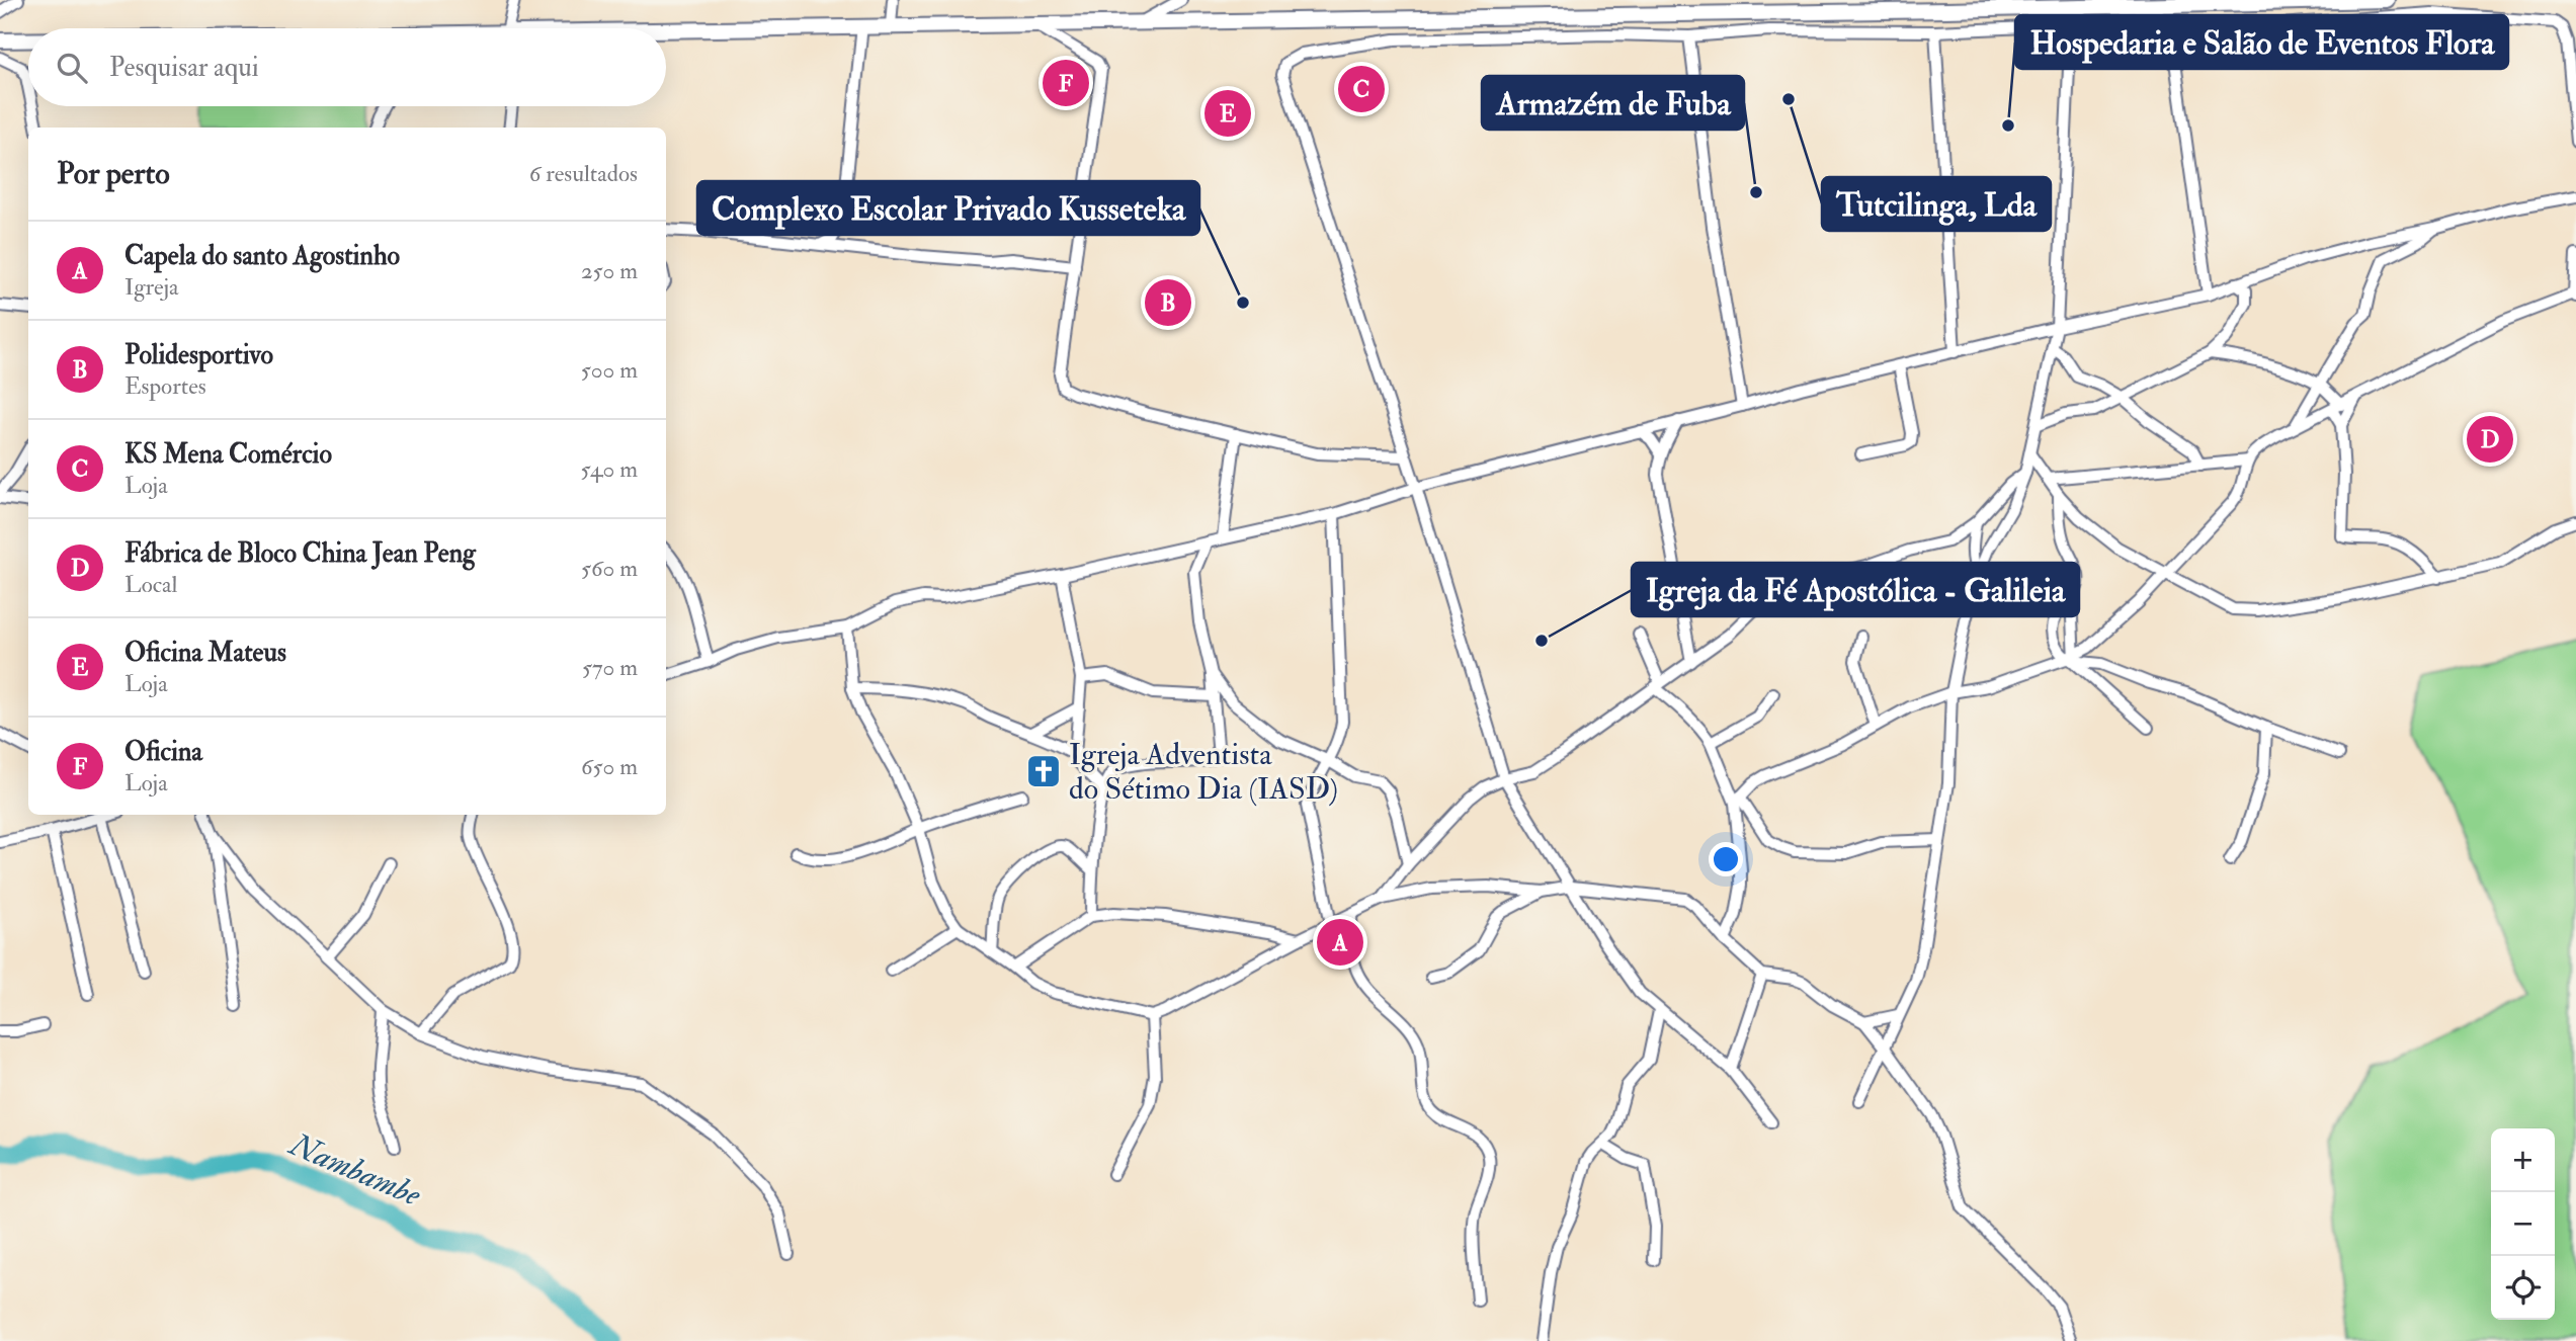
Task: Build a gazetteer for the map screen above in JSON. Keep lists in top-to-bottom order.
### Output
{
  "water": ["Nambambe"],
  "places": {
    "other": [
      "Tutcilinga, Lda",
      "Hospedaria e Salão de Eventos Flora",
      "Armazém de Fuba",
      "Complexo Escolar Privado Kusseteka",
      "Igreja da Fé Apostólica - Galileia"
    ],
    "church": ["Igreja Adventista do Sétimo Dia (IASD)"]
  },
  "page": {
    "search": "Pesquisar aqui",
    "pins": [
      "F",
      "C",
      "E",
      "B",
      "D",
      "A"
    ],
    "heading": ["Por perto", "6 resultados"],
    "list": [
      {
        "mark": "A",
        "name": "Capela do santo Agostinho",
        "note": "Igreja",
        "value": "250 m"
      },
      {
        "mark": "B",
        "name": "Polidesportivo",
        "note": "Esportes",
        "value": "500 m"
      },
      {
        "mark": "C",
        "name": "KS Mena Comércio",
        "note": "Loja",
        "value": "540 m"
      },
      {
        "mark": "D",
        "name": "Fábrica de Bloco China Jean Peng",
        "note": "Local",
        "value": "560 m"
      },
      {
        "mark": "E",
        "name": "Oficina Mateus",
        "note": "Loja",
        "value": "570 m"
      },
      {
        "mark": "F",
        "name": "Oficina",
        "note": "Loja",
        "value": "650 m"
      }
    ],
    "map_buttons": ["+", "−"]
  }
}
